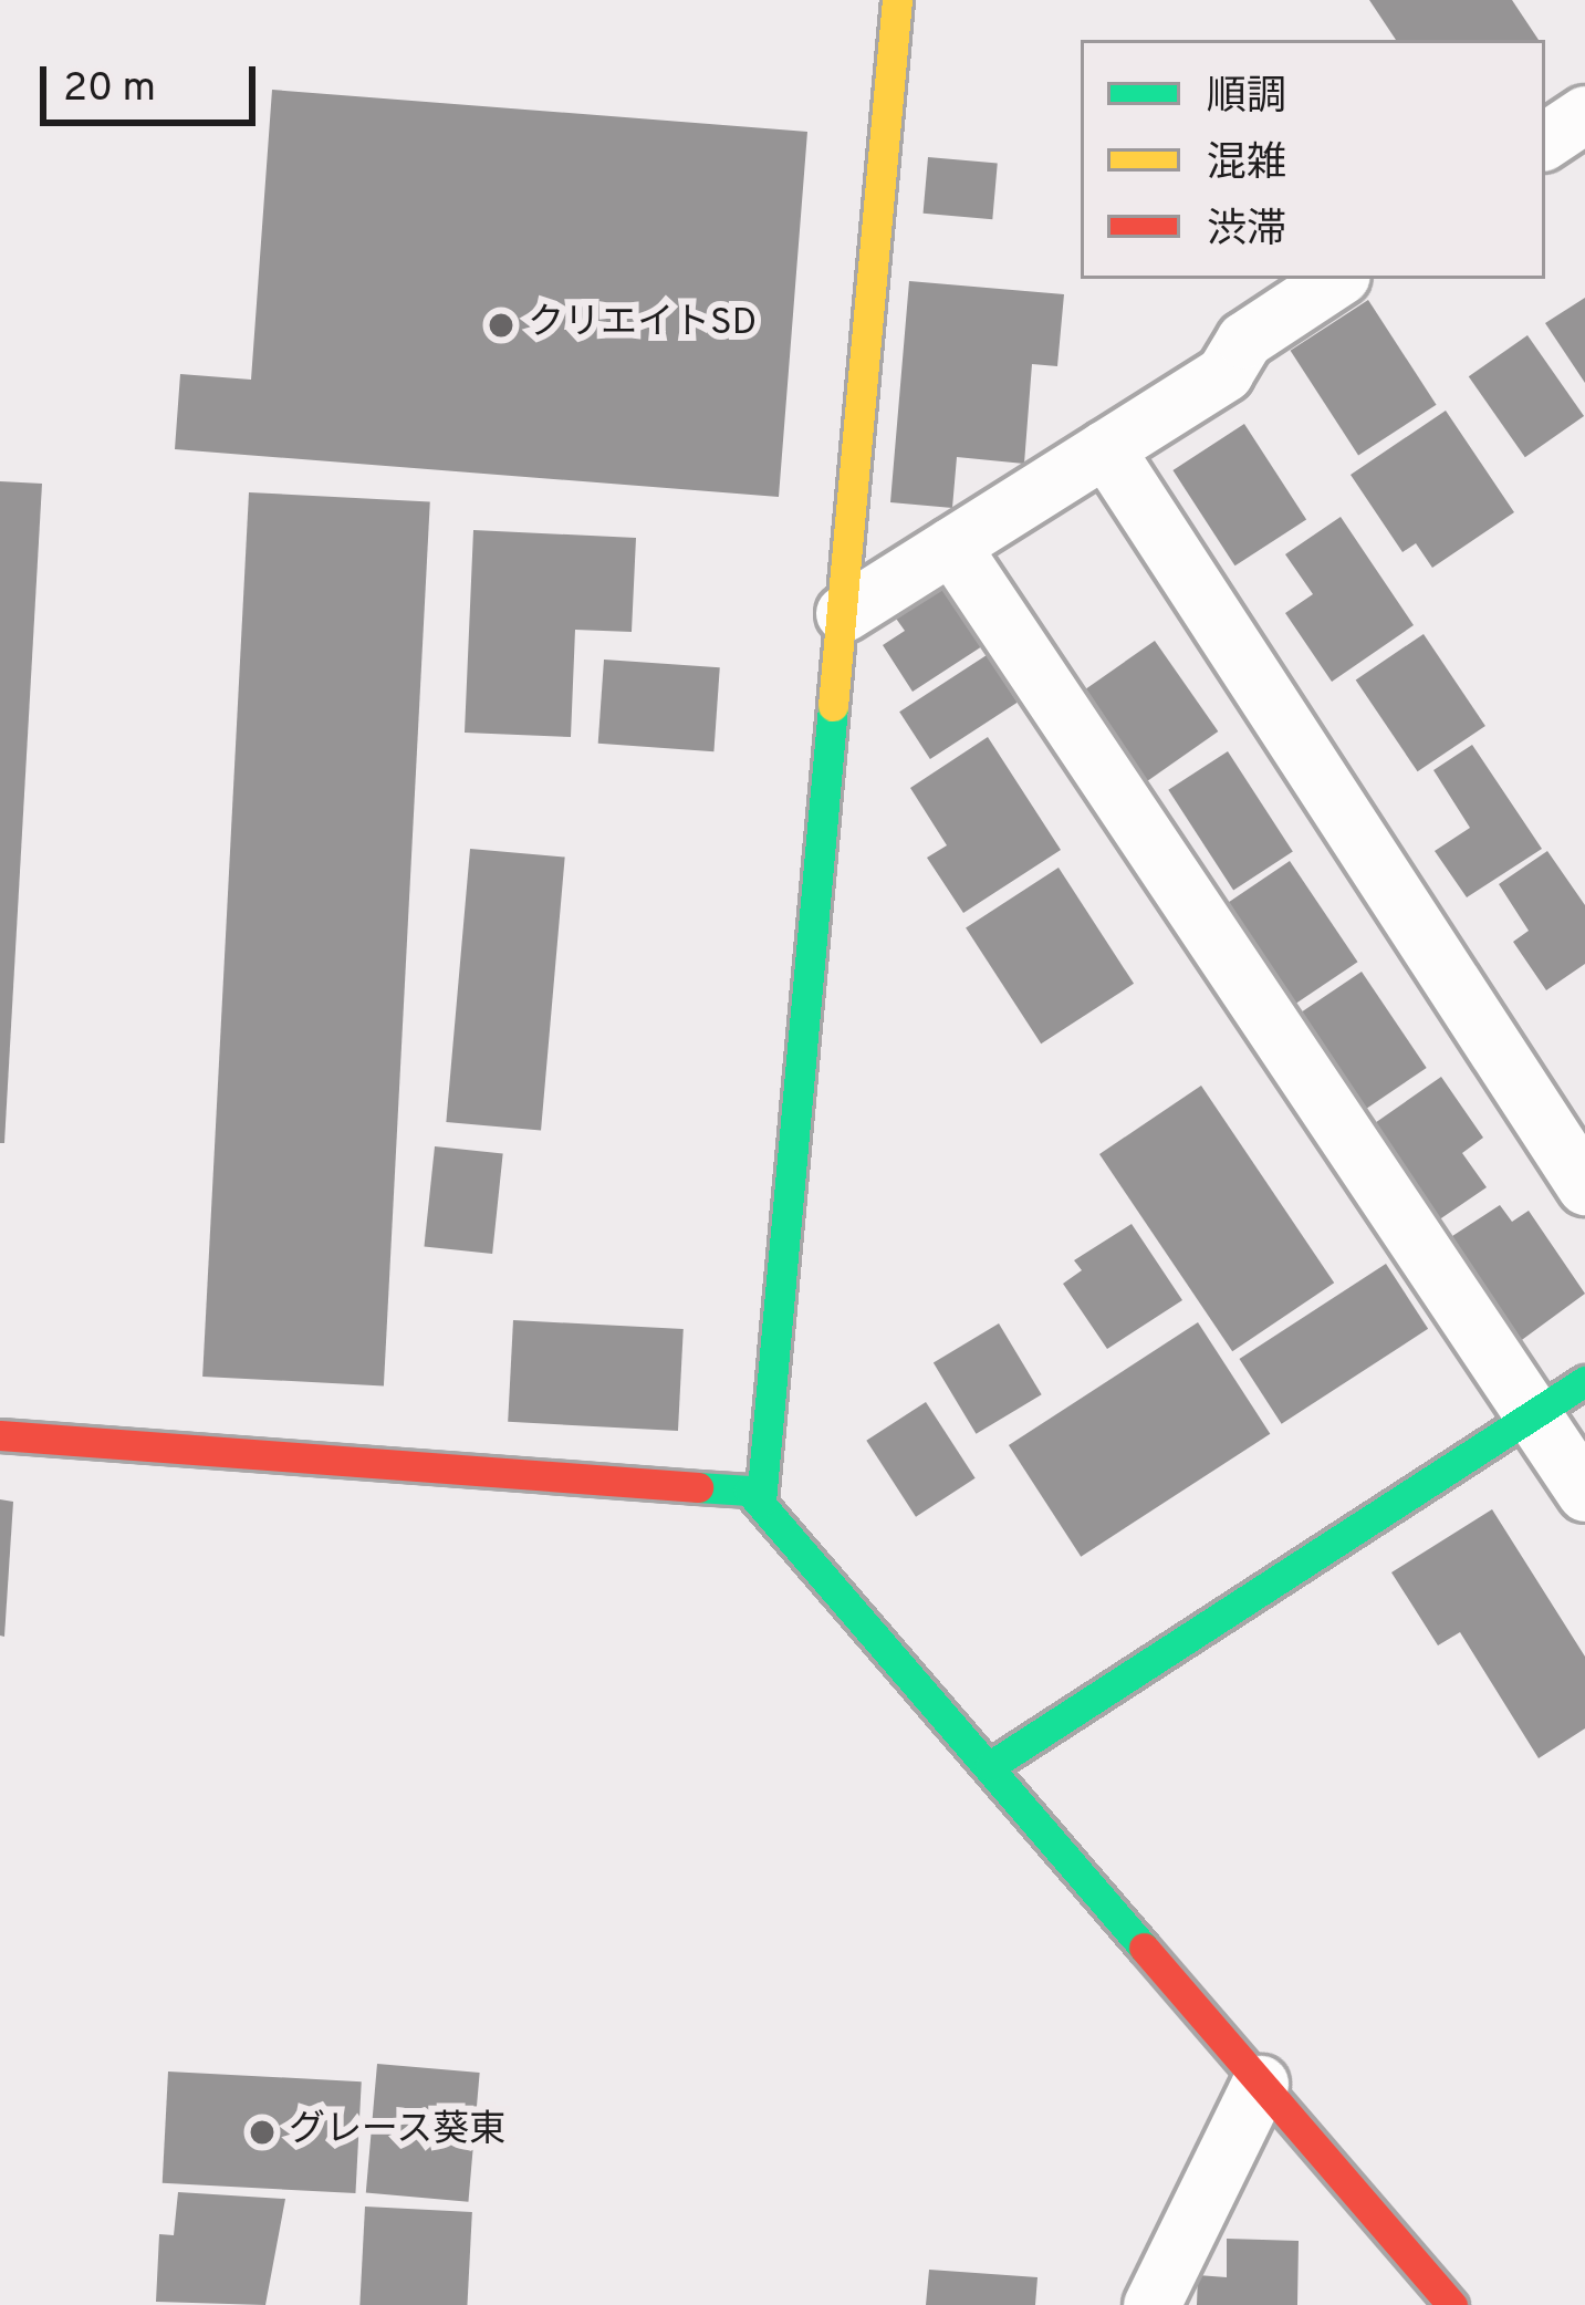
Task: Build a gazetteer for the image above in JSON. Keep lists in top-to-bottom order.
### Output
{
  "places": ["クリエイトSD", "グレース葵東"],
  "legend": ["順調", "混雑", "渋滞"],
  "scale_bar": "20 m"
}
